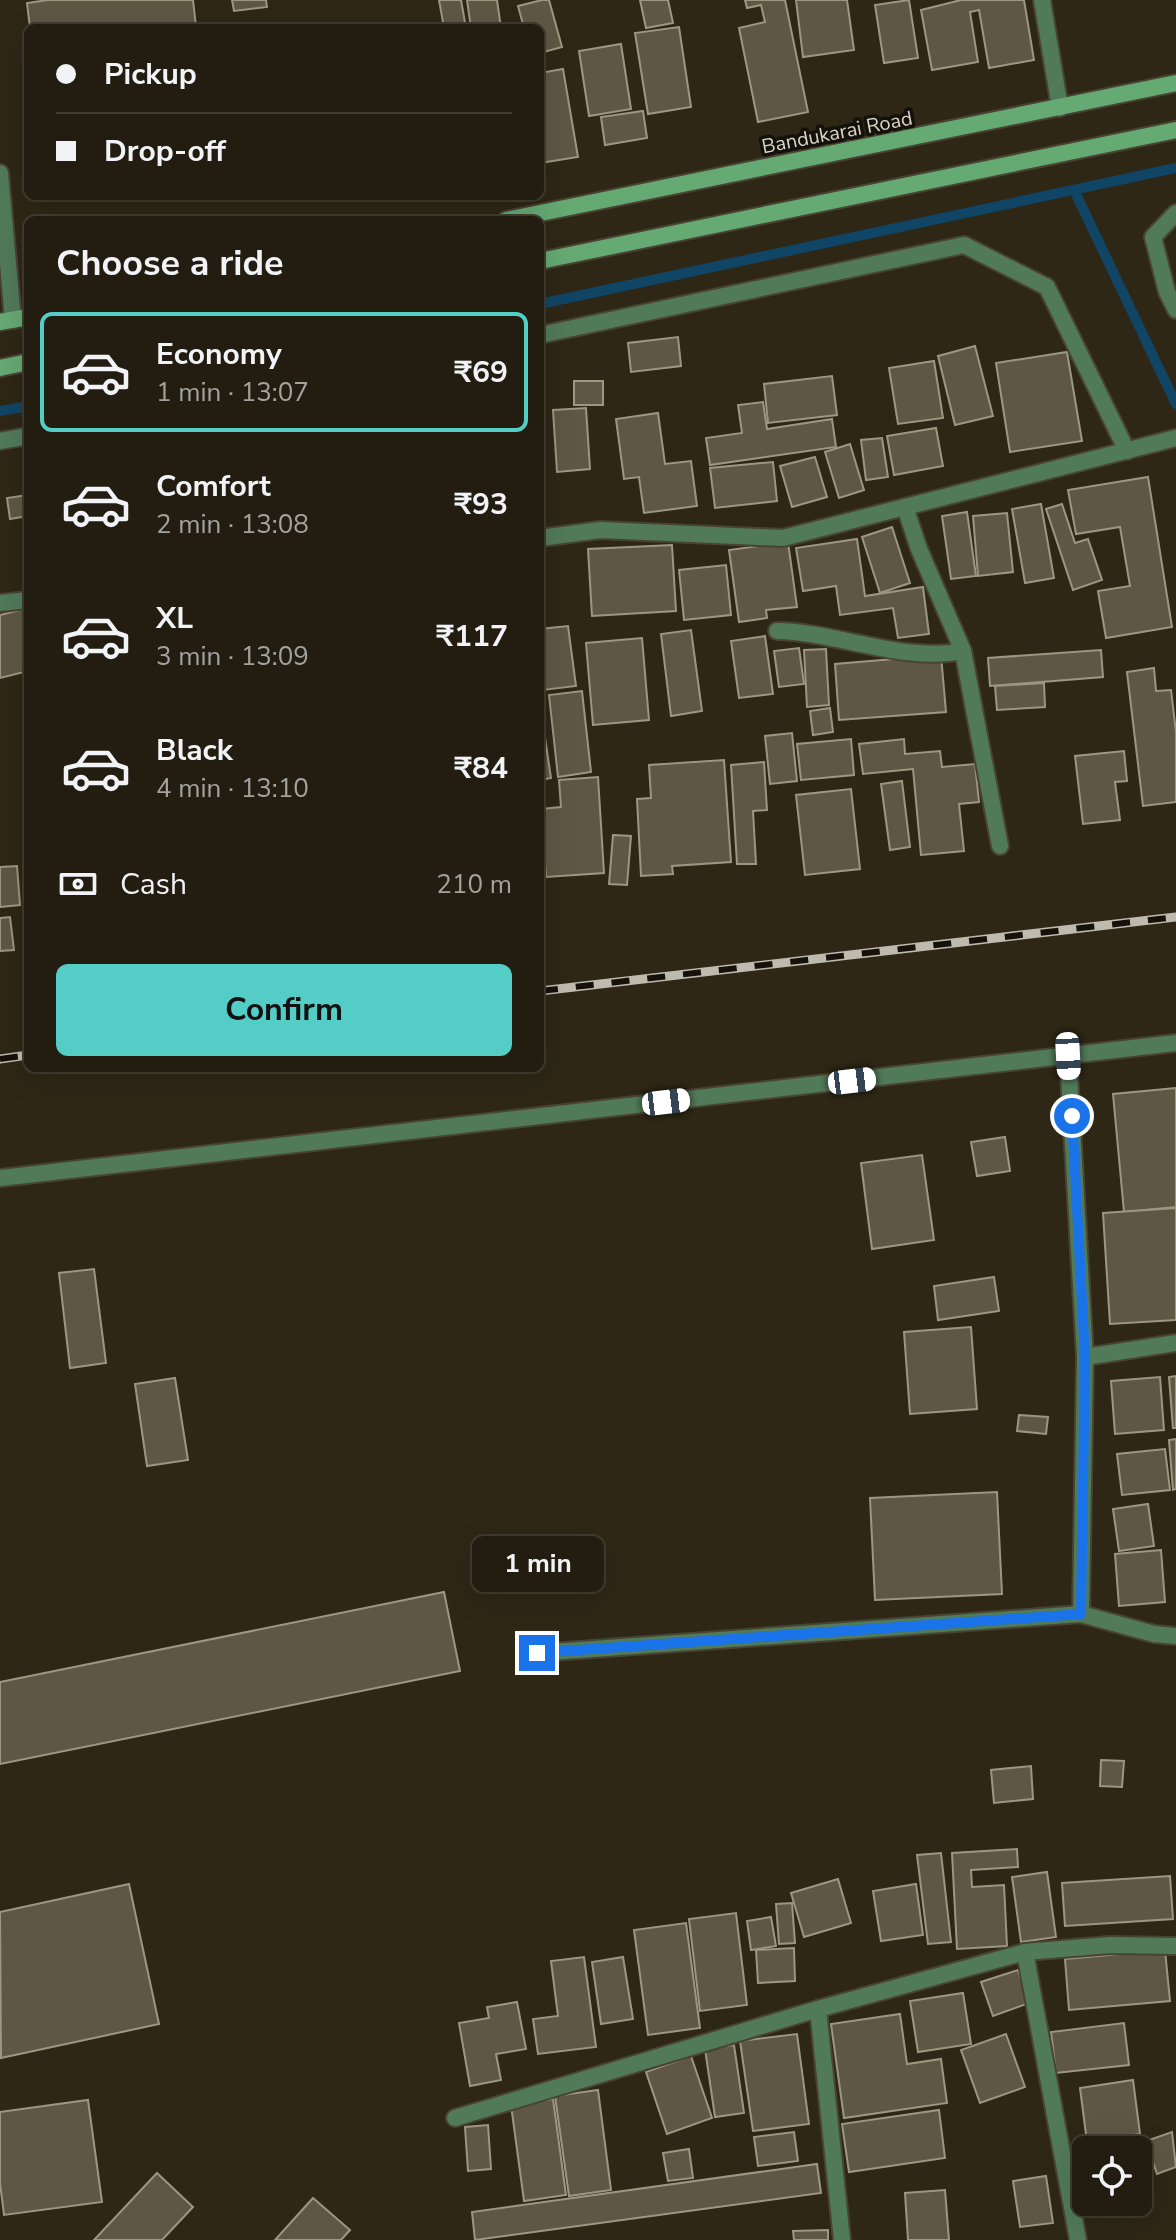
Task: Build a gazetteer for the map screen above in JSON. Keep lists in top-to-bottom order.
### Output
{
  "streets": {
    "main road": ["Bandukarai Road"]
  },
  "page": {
    "banner": ["Pickup", "Drop-off"],
    "heading": "Choose a ride",
    "list": [
      {
        "name": "Economy",
        "note": "1 min · 13:07",
        "value": "₹69"
      },
      {
        "name": "Comfort",
        "note": "2 min · 13:08",
        "value": "₹93"
      },
      {
        "name": "XL",
        "note": "3 min · 13:09",
        "value": "₹117"
      },
      {
        "name": "Black",
        "note": "4 min · 13:10",
        "value": "₹84"
      }
    ],
    "pay": ["Cash", "210 m"],
    "buttons": "Confirm",
    "bubble": "1 min"
  }
}
